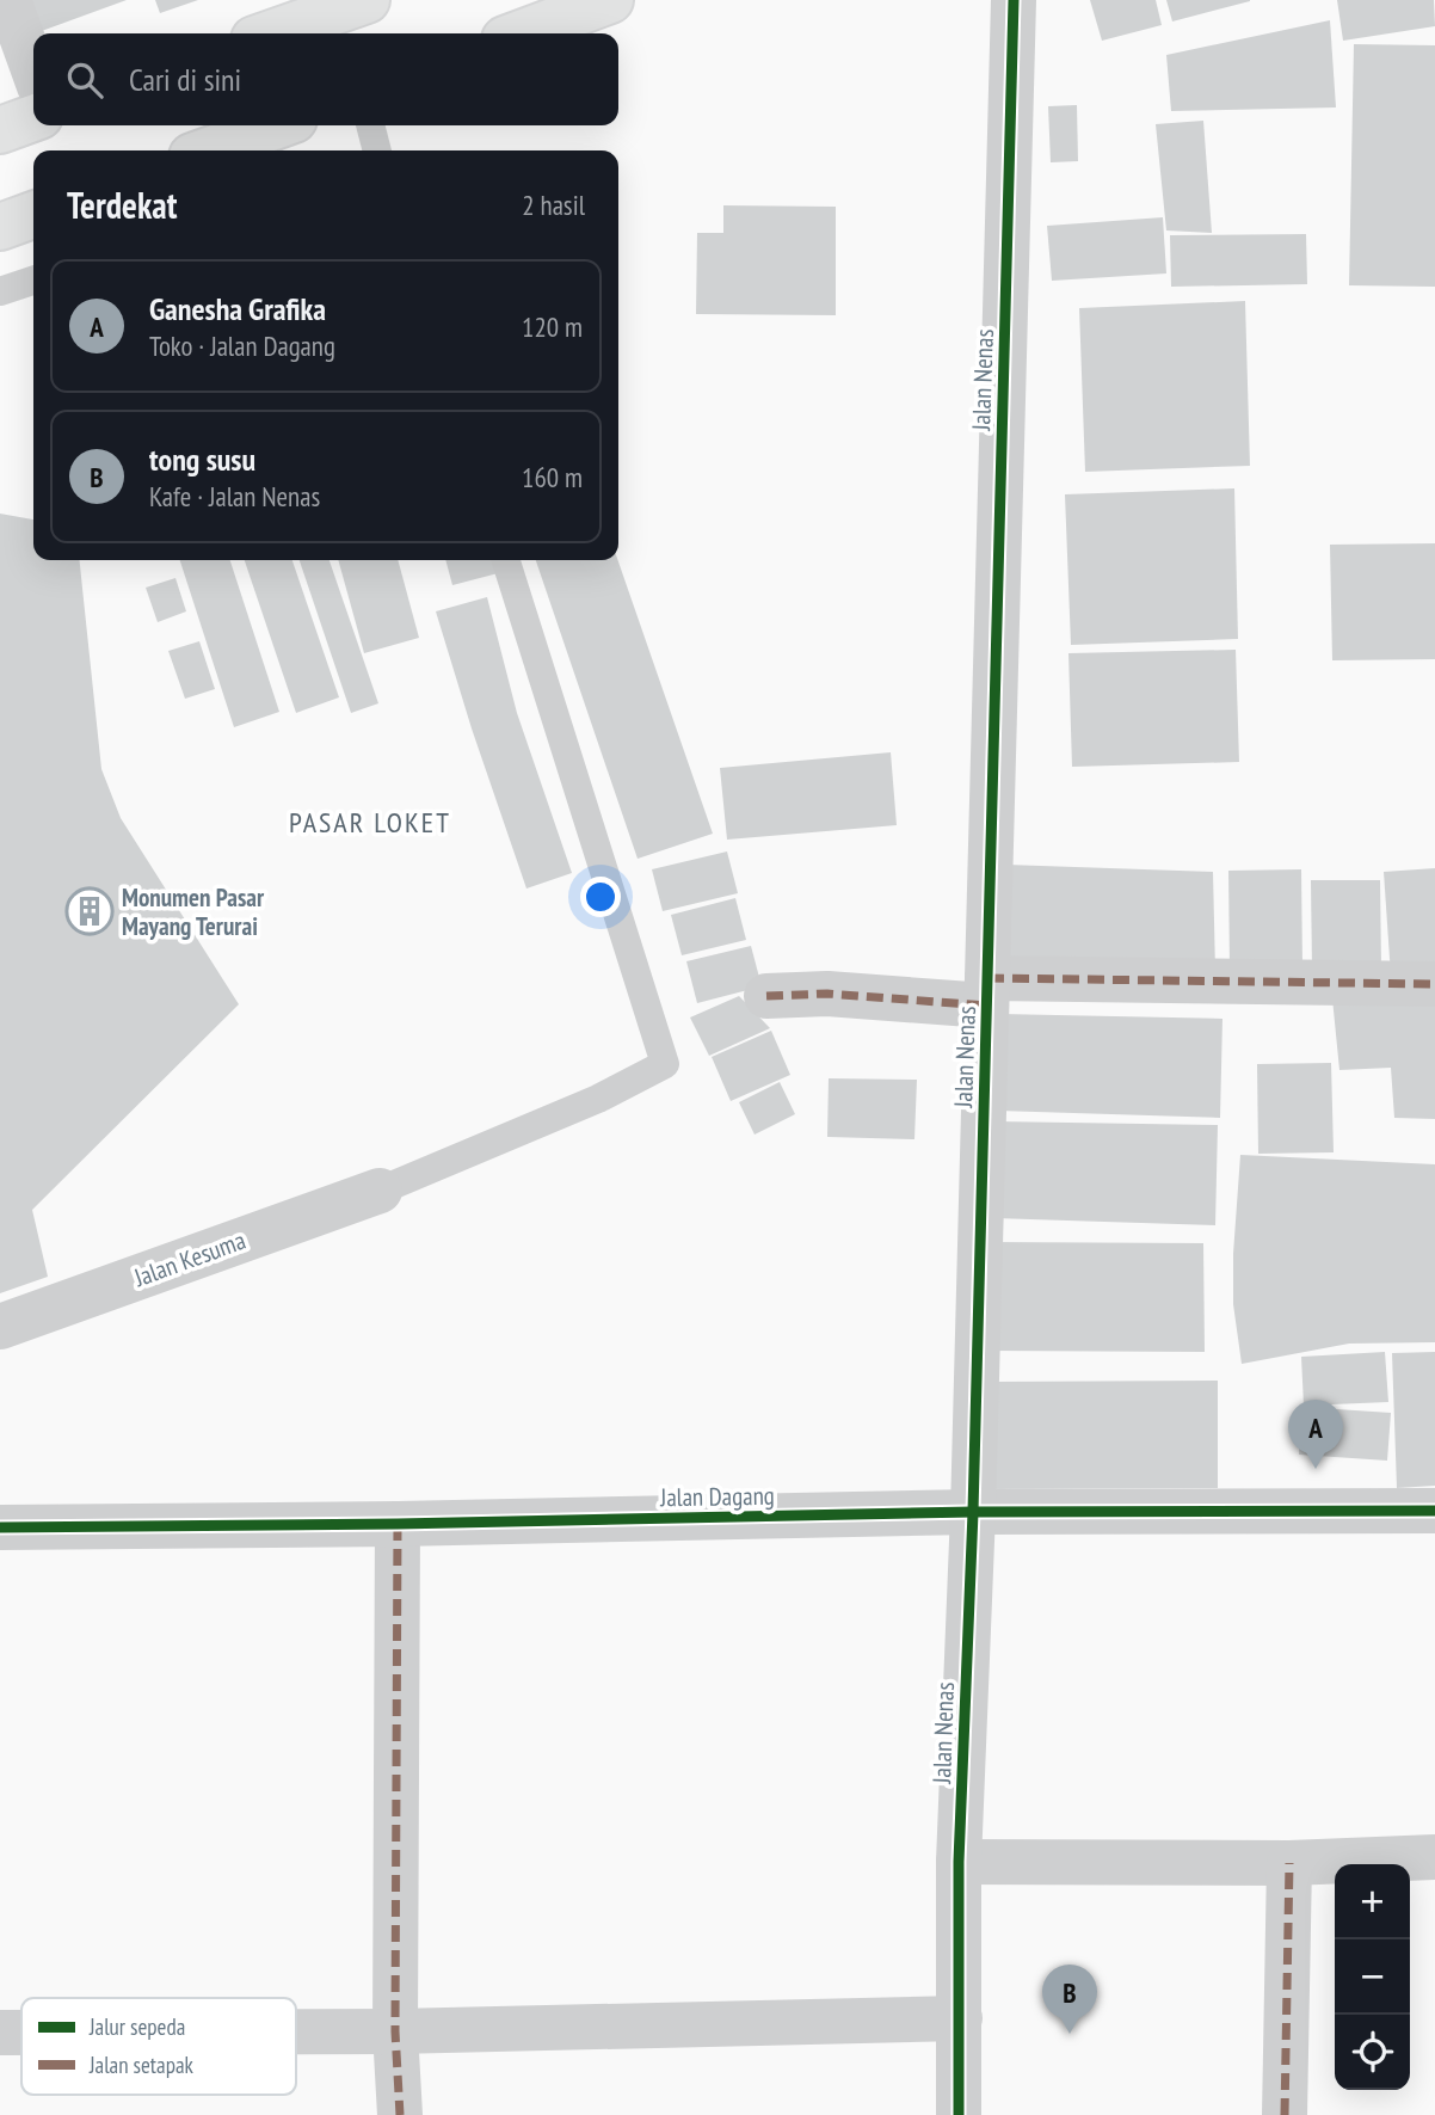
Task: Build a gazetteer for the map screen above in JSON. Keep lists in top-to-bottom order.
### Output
{
  "streets": {
    "street": ["Jalan Nenas", "Jalan Kesuma", "Jalan Dagang"]
  },
  "crossings": [
    ["Jalan Nenas", "Jalan Dagang"]
  ],
  "districts": ["PASAR LOKET"],
  "places": {
    "building": ["Monumen Pasar Mayang Terurai"]
  },
  "legend": ["Jalur sepeda", "Jalan setapak"],
  "page": {
    "search": "Cari di sini",
    "heading": ["Terdekat", "2 hasil"],
    "list": [
      {
        "mark": "A",
        "name": "Ganesha Grafika",
        "note": "Toko · Jalan Dagang",
        "value": "120 m"
      },
      {
        "mark": "B",
        "name": "tong susu",
        "note": "Kafe · Jalan Nenas",
        "value": "160 m"
      }
    ],
    "pins": ["A", "B"],
    "map_buttons": ["+", "−"]
  }
}
